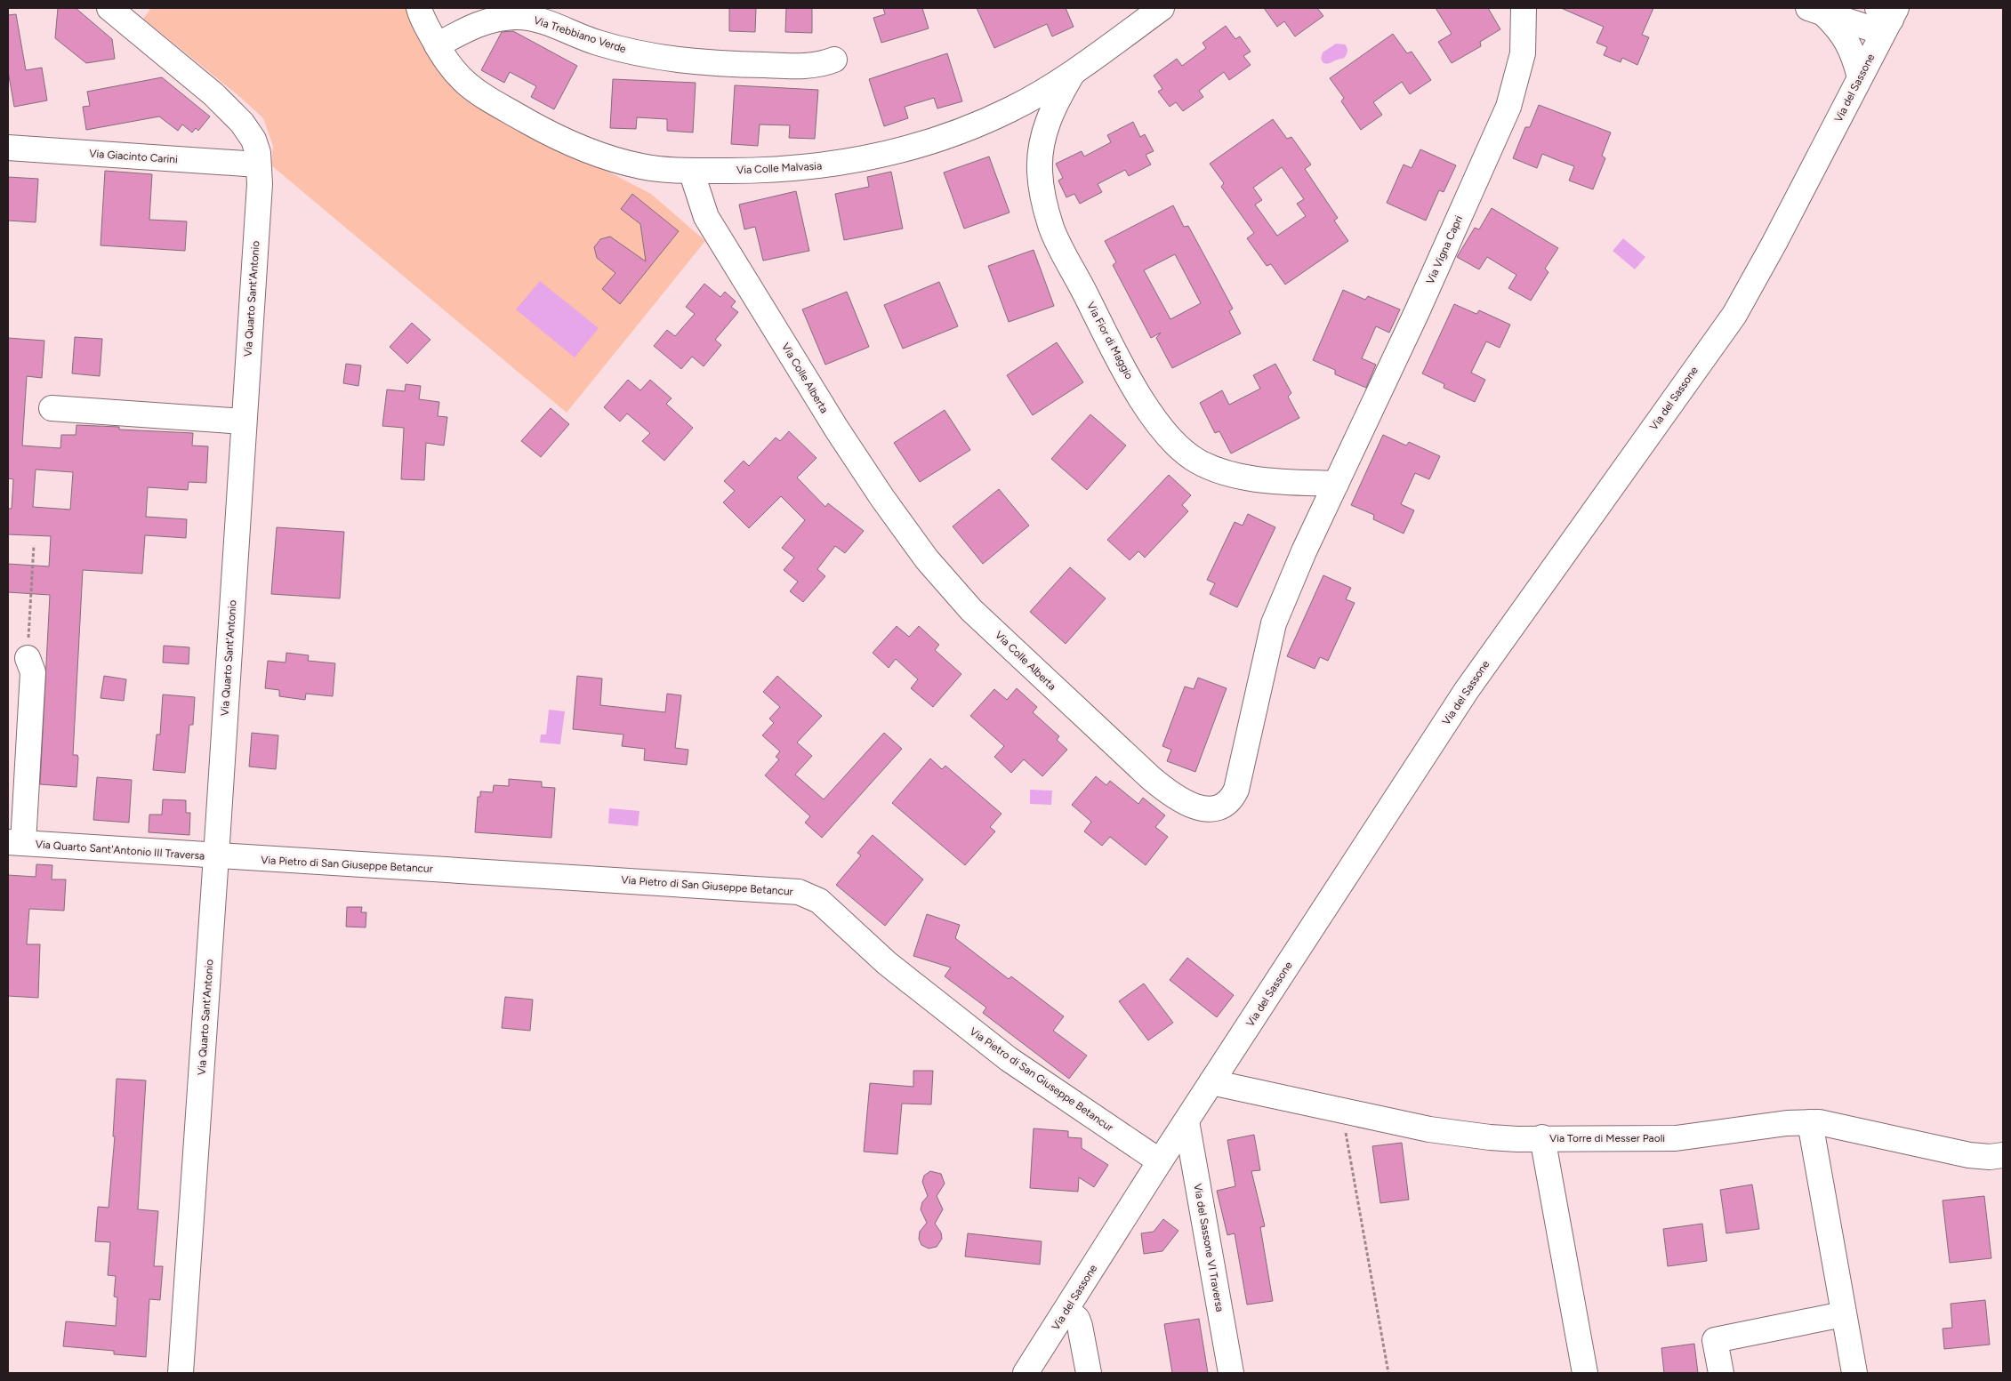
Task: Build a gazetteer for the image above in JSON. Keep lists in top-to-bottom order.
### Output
{
  "streets": {
    "street": [
      "Via Trebbiano Verde",
      "Via del Sassone",
      "Via Giacinto Carini",
      "Via Colle Malvasia",
      "Via Vigna Capri",
      "Via Quarto Sant'Antonio",
      "Via Fior di Maggio",
      "Via Colle Alberta",
      "Via Quarto Sant'Antonio III Traversa",
      "Via Pietro di San Giuseppe Betancur",
      "Via Torre di Messer Paoli",
      "Via del Sassone VI Traversa"
    ]
  },
  "crossings": [
    ["Via Trebbiano Verde", "Via Colle Malvasia"],
    ["Via del Sassone", "Via Pietro di San Giuseppe Betancur"],
    ["Via del Sassone", "Via Torre di Messer Paoli"],
    ["Via del Sassone", "Via del Sassone VI Traversa"],
    ["Via Giacinto Carini", "Via Quarto Sant'Antonio"],
    ["Via Colle Malvasia", "Via Fior di Maggio"],
    ["Via Colle Malvasia", "Via Colle Alberta"],
    ["Via Vigna Capri", "Via Fior di Maggio"],
    ["Via Vigna Capri", "Via Colle Alberta"],
    ["Via Quarto Sant'Antonio", "Via Quarto Sant'Antonio III Traversa"],
    ["Via Quarto Sant'Antonio", "Via Pietro di San Giuseppe Betancur"],
    ["Via Fior di Maggio", "Via Colle Alberta"],
    ["Via Quarto Sant'Antonio III Traversa", "Via Pietro di San Giuseppe Betancur"]
  ]
}
